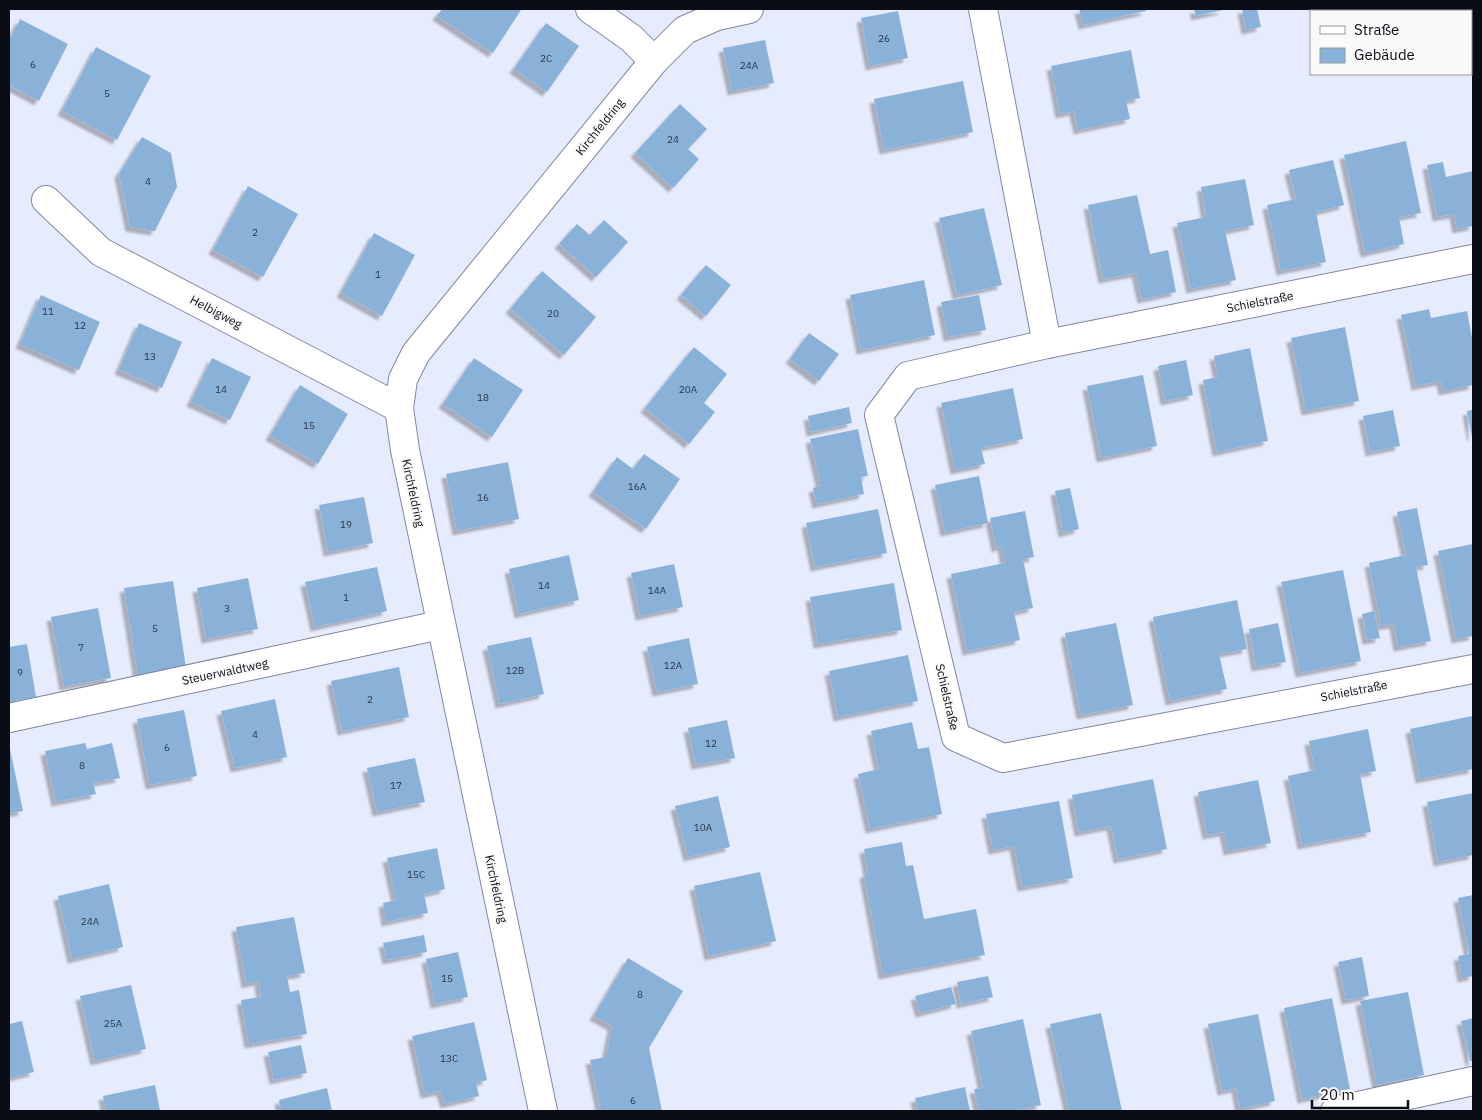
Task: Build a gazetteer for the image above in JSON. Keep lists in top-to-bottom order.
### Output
{
  "streets": {
    "street": [
      "Kirchfeldring",
      "Schielstraße",
      "Helbigweg",
      "Steuerwaldtweg"
    ]
  },
  "crossings": [
    ["Kirchfeldring", "Helbigweg"],
    ["Kirchfeldring", "Steuerwaldtweg"]
  ],
  "house_numbers": [
    "26",
    "2C",
    "6",
    "24A",
    "5",
    "24",
    "4",
    "2",
    "1",
    "11",
    "20",
    "12",
    "13",
    "14",
    "20A",
    "18",
    "15",
    "16A",
    "16",
    "19",
    "14",
    "14A",
    "1",
    "3",
    "5",
    "7",
    "12A",
    "12B",
    "9",
    "2",
    "4",
    "12",
    "6",
    "8",
    "17",
    "10A",
    "15C",
    "24A",
    "15",
    "8",
    "25A",
    "13C",
    "6"
  ],
  "legend": ["Straße", "Gebäude"],
  "scale_bar": "20 m"
}
